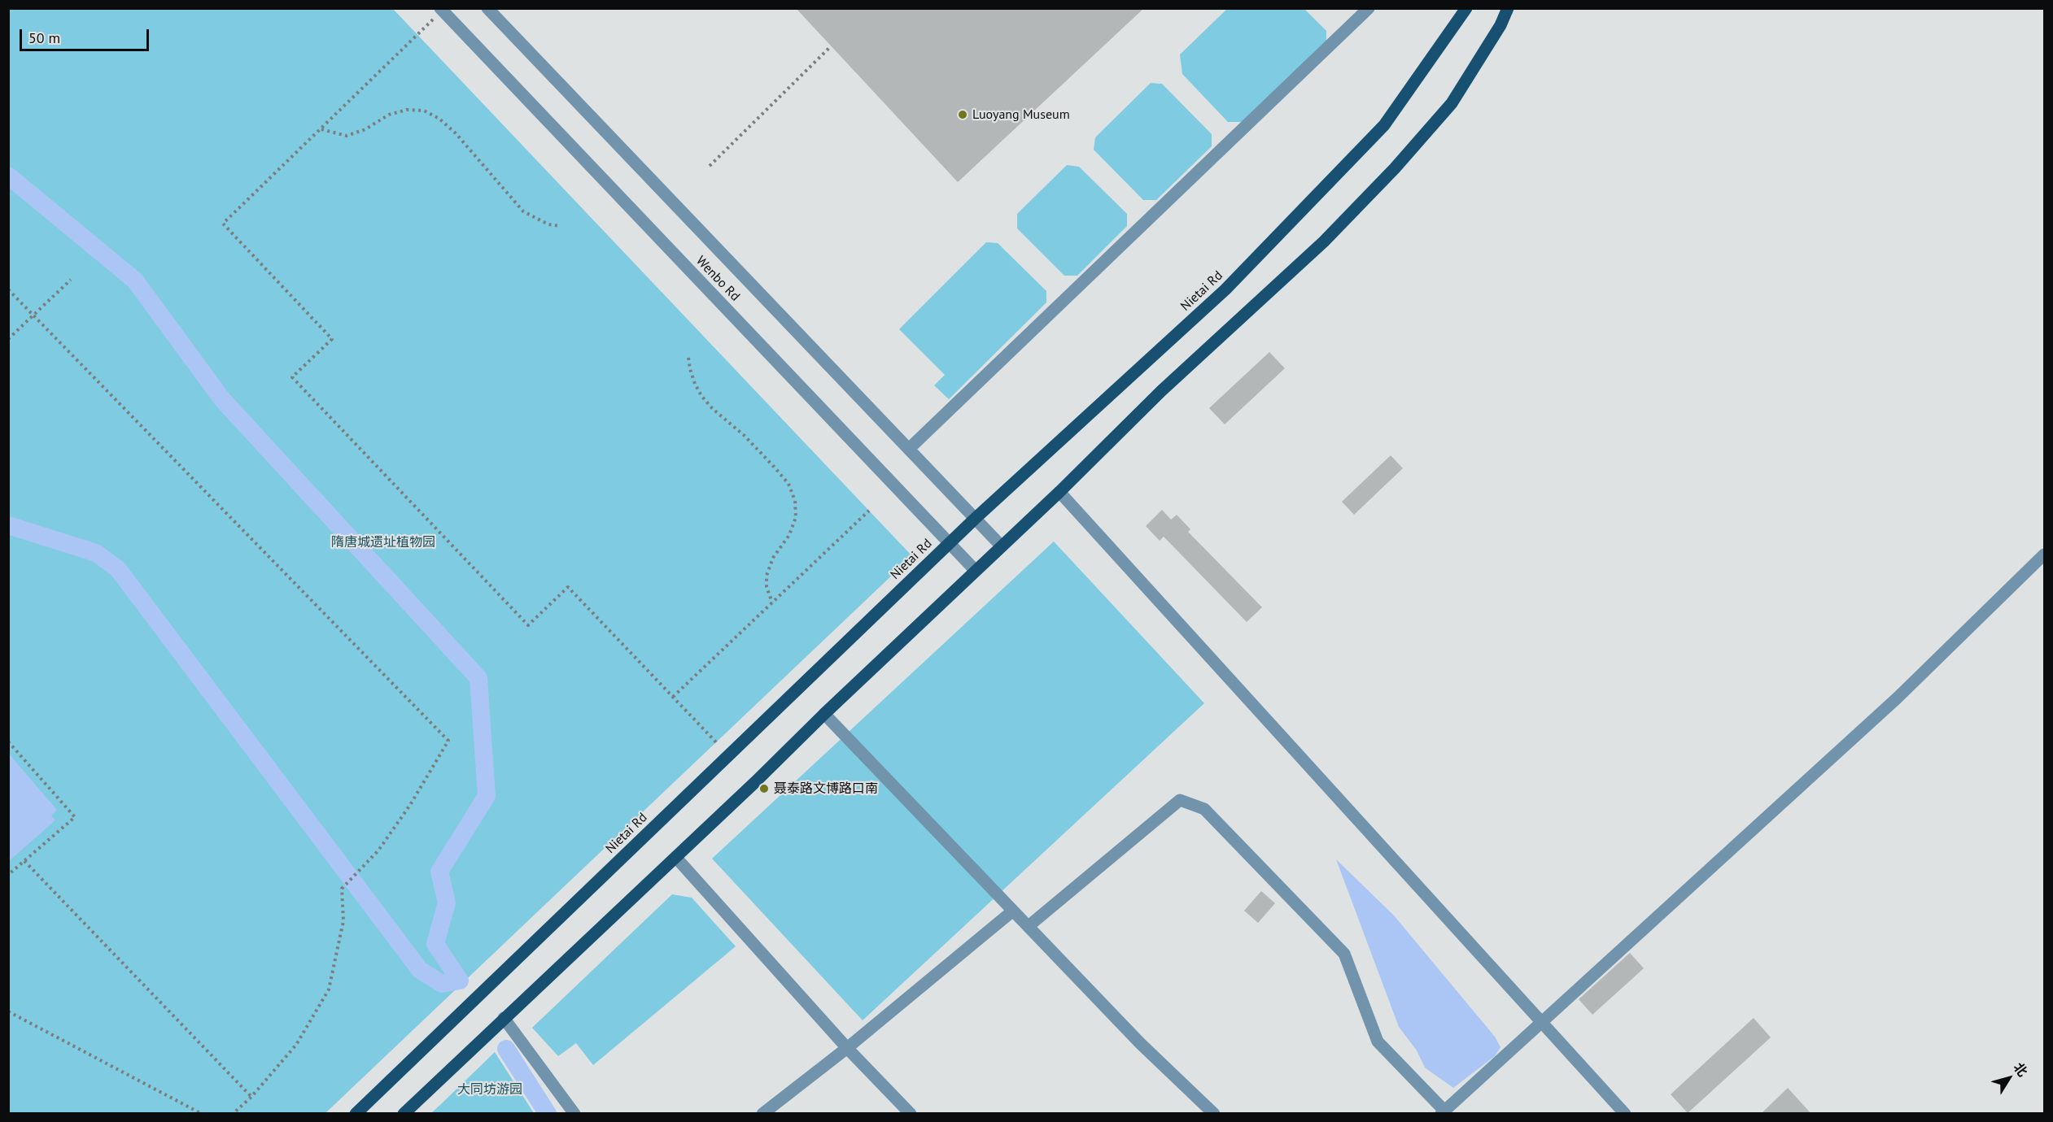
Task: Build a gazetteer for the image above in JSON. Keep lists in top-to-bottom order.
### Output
{
  "streets": {
    "main road": ["Nietai Rd"],
    "street": ["Wenbo Rd"]
  },
  "crossings": [
    ["Wenbo Rd", "Nietai Rd"]
  ],
  "parks": ["隋唐城遗址植物园", "大同坊游园"],
  "places": ["Luoyang Museum", "聂泰路文博路口南"],
  "scale_bar": "50 m",
  "north": "top right"
}
